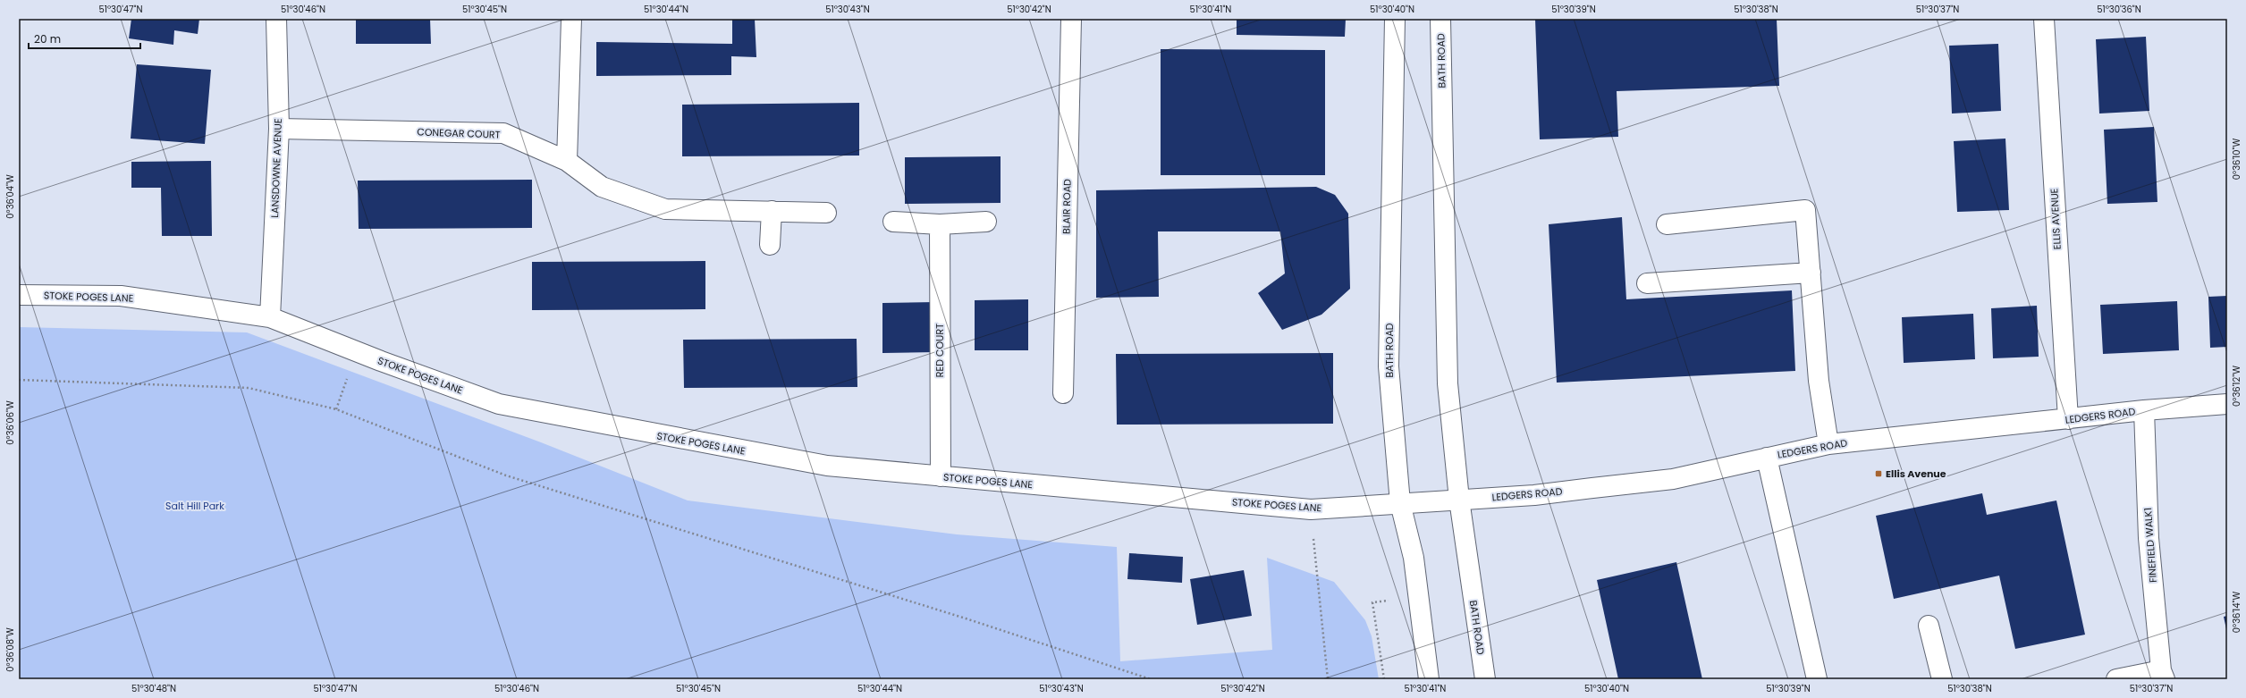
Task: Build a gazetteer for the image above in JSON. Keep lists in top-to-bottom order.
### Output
{
  "streets": {
    "street": [
      "BATH ROAD",
      "CONEGAR COURT",
      "LANSDOWNE AVENUE",
      "BLAIR ROAD",
      "ELLIS AVENUE",
      "STOKE POGES LANE",
      "RED COURT",
      "LEDGERS ROAD",
      "FINEFIELD WALK1"
    ]
  },
  "crossings": [
    ["BATH ROAD", "STOKE POGES LANE"],
    ["BATH ROAD", "LEDGERS ROAD"],
    ["CONEGAR COURT", "LANSDOWNE AVENUE"],
    ["LANSDOWNE AVENUE", "STOKE POGES LANE"],
    ["ELLIS AVENUE", "LEDGERS ROAD"],
    ["STOKE POGES LANE", "RED COURT"],
    ["STOKE POGES LANE", "LEDGERS ROAD"],
    ["LEDGERS ROAD", "FINEFIELD WALK1"]
  ],
  "parks": ["Salt Hill Park"],
  "places": {
    "transit": ["Ellis Avenue"]
  },
  "scale_bar": "20 m",
  "coordinates": [
    "51°30'47\"N",
    "51°30'46\"N",
    "51°30'45\"N",
    "51°30'44\"N",
    "51°30'43\"N",
    "51°30'42\"N",
    "51°30'41\"N",
    "51°30'40\"N",
    "51°30'39\"N",
    "51°30'38\"N",
    "51°30'37\"N",
    "51°30'36\"N",
    "0°36'10\"W",
    "0°36'04\"W",
    "0°36'12\"W",
    "0°36'06\"W",
    "0°36'14\"W",
    "0°36'08\"W",
    "51°30'48\"N"
  ]
}
